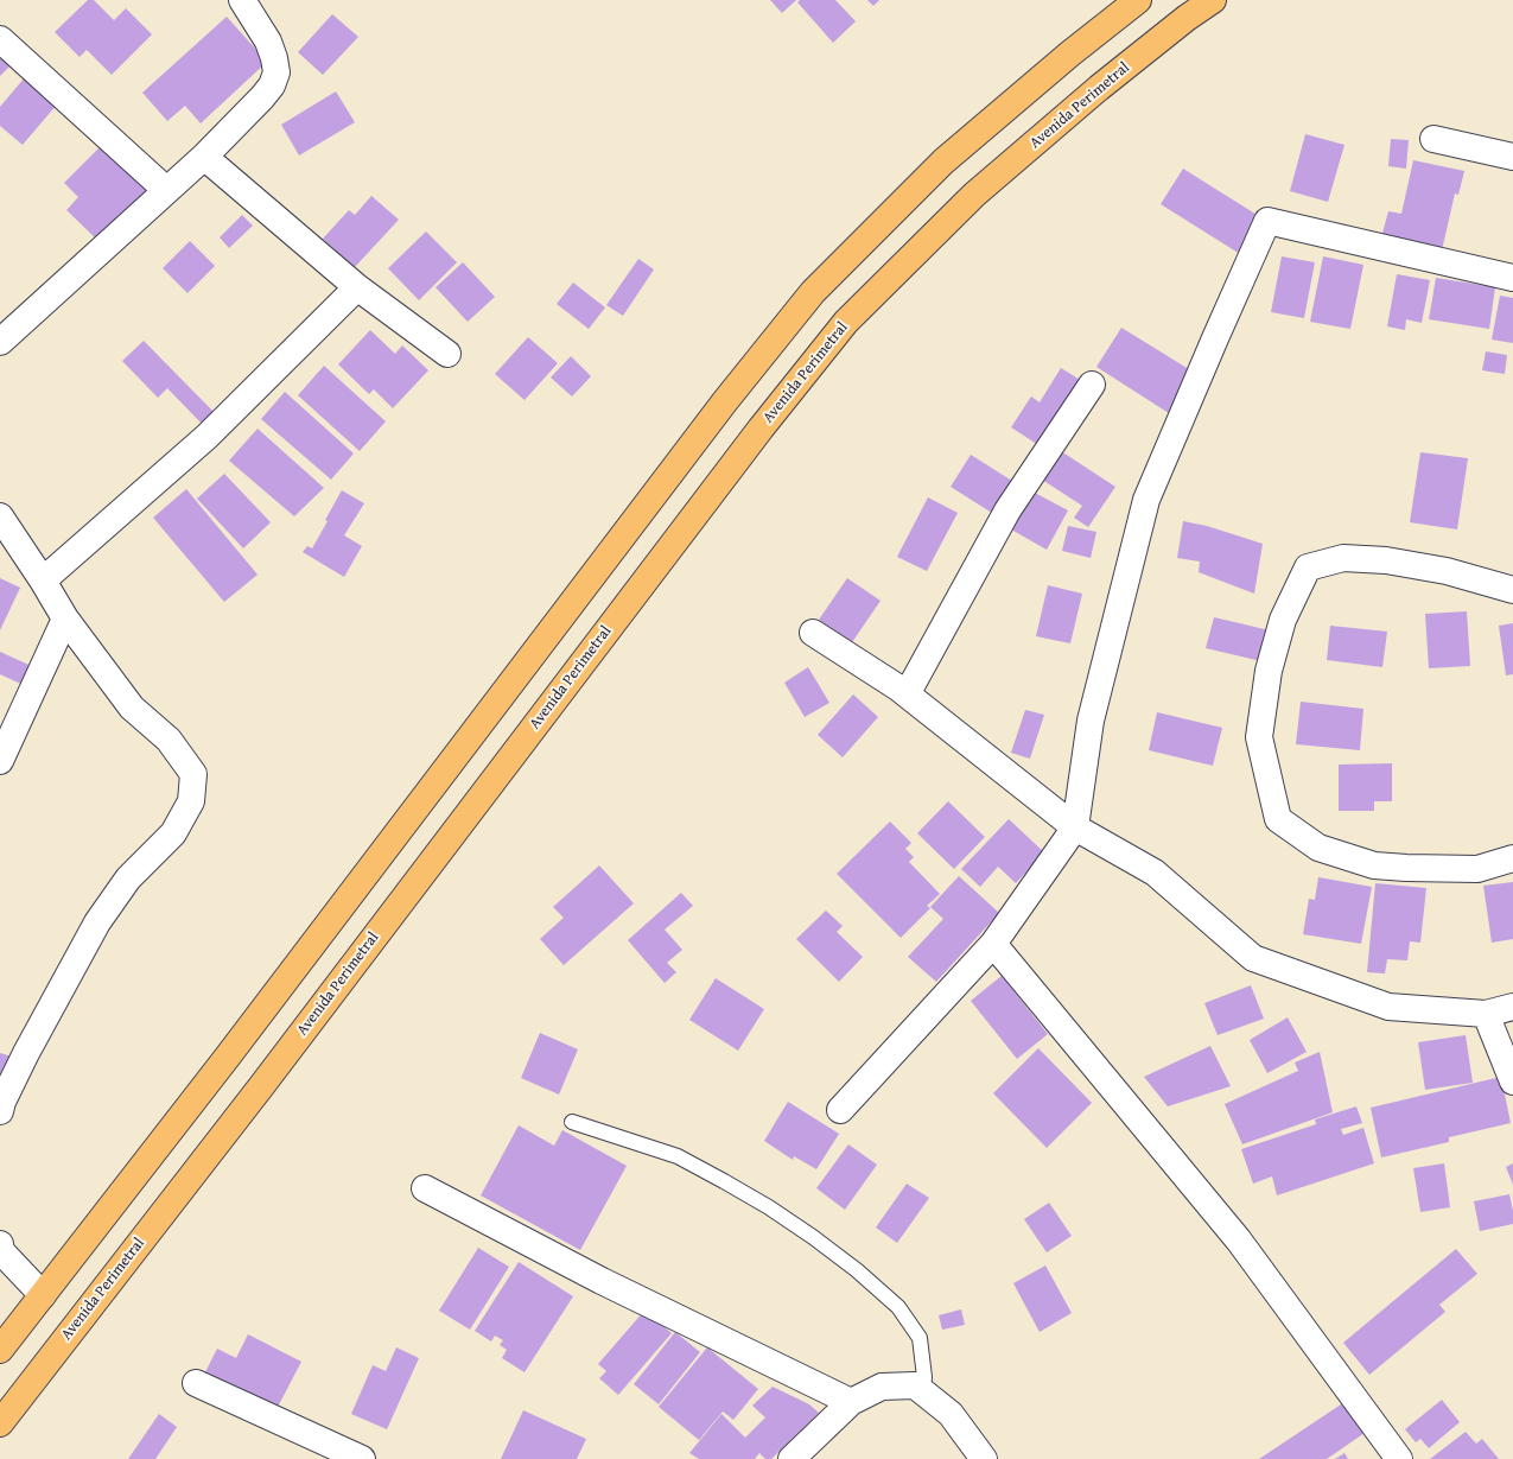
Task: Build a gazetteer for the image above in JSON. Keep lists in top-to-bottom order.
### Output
{
  "streets": {
    "main road": ["Avenida Perimetral"]
  }
}
